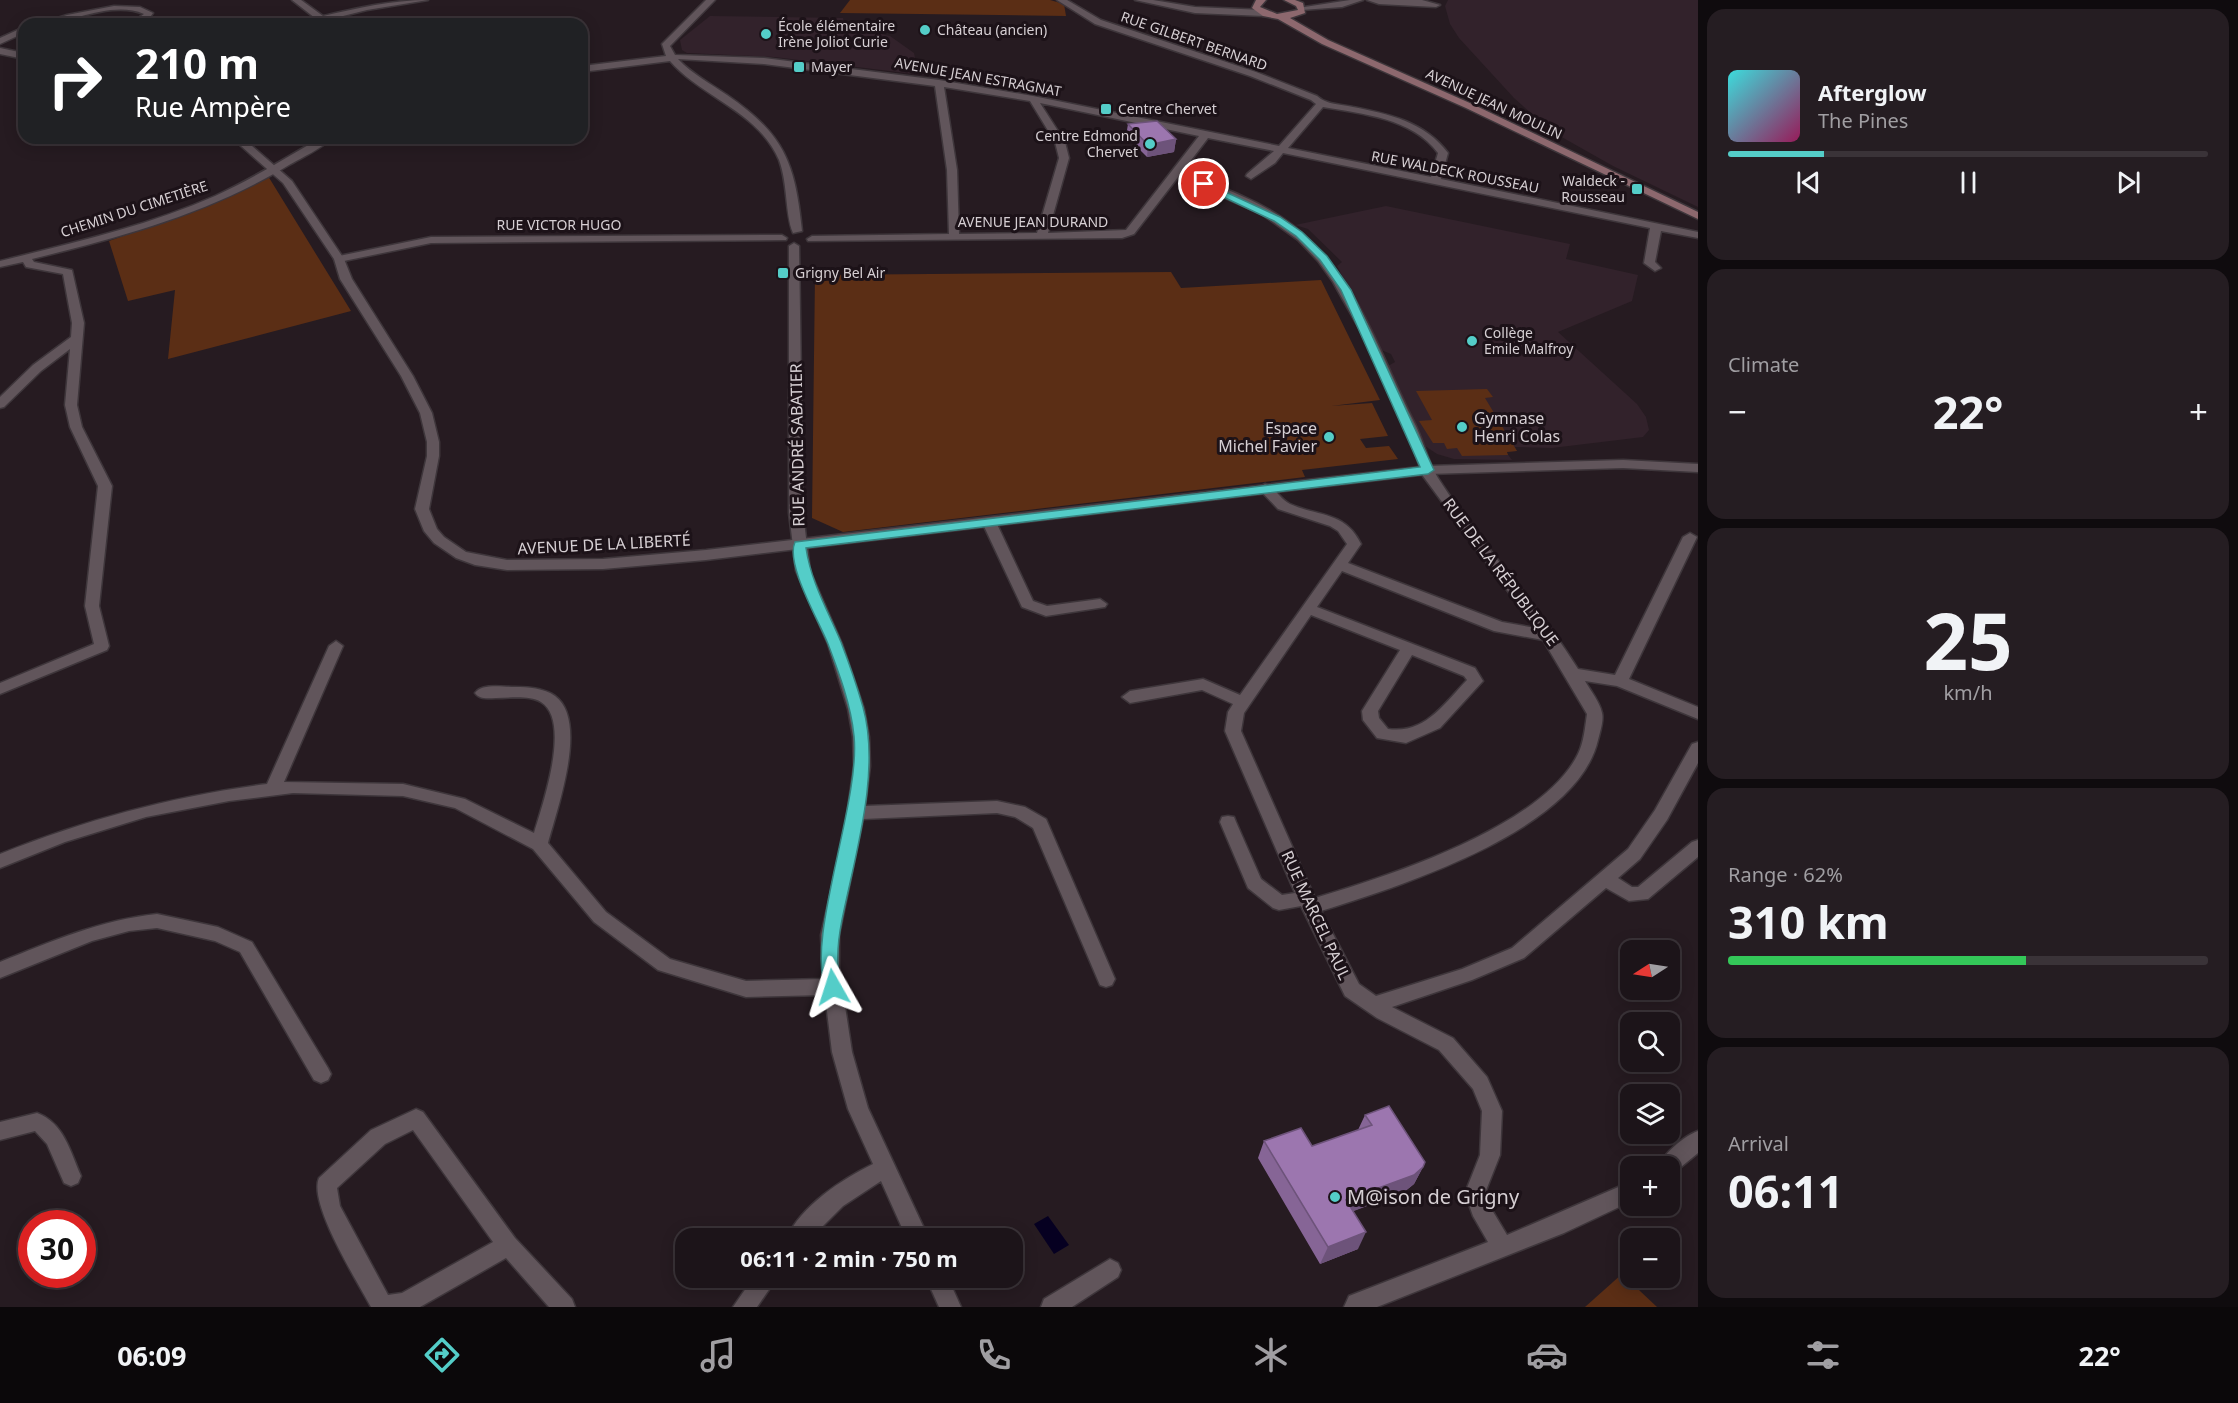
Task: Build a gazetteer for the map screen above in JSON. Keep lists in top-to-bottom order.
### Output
{
  "streets": {
    "main road": ["AVENUE JEAN MOULIN"],
    "street": [
      "RUE GILBERT BERNARD",
      "AVENUE JEAN ESTRAGNAT",
      "RUE WALDECK ROUSSEAU",
      "CHEMIN DU CIMETIÈRE",
      "AVENUE JEAN DURAND",
      "RUE VICTOR HUGO",
      "RUE ANDRÉ SABATIER",
      "AVENUE DE LA LIBERTÉ",
      "RUE DE LA RÉPUBLIQUE",
      "RUE MARCEL PAUL"
    ]
  },
  "crossings": [
    ["RUE GILBERT BERNARD", "RUE WALDECK ROUSSEAU"],
    ["AVENUE JEAN ESTRAGNAT", "RUE WALDECK ROUSSEAU"],
    ["AVENUE JEAN ESTRAGNAT", "AVENUE JEAN DURAND"],
    ["RUE WALDECK ROUSSEAU", "AVENUE JEAN DURAND"],
    ["CHEMIN DU CIMETIÈRE", "AVENUE DE LA LIBERTÉ"],
    ["AVENUE JEAN DURAND", "RUE DE LA RÉPUBLIQUE"],
    ["RUE VICTOR HUGO", "RUE ANDRÉ SABATIER"],
    ["RUE VICTOR HUGO", "AVENUE DE LA LIBERTÉ"],
    ["RUE ANDRÉ SABATIER", "AVENUE DE LA LIBERTÉ"],
    ["AVENUE DE LA LIBERTÉ", "RUE DE LA RÉPUBLIQUE"],
    ["AVENUE DE LA LIBERTÉ", "RUE MARCEL PAUL"],
    ["RUE DE LA RÉPUBLIQUE", "RUE MARCEL PAUL"]
  ],
  "places": {
    "other": [
      "Château (ancien)",
      "École élémentaire Irène Joliot Curie",
      "Centre Edmond Chervet",
      "Collège Emile Malfroy",
      "Gymnase Henri Colas",
      "Espace Michel Favier",
      "M@ison de Grigny"
    ],
    "transit": [
      "Mayer",
      "Centre Chervet",
      "Waldeck - Rousseau",
      "Grigny Bel Air"
    ]
  },
  "north": "left",
  "page": {
    "turn": ["210 m", "Rue Ampère"],
    "song": ["Afterglow", "The Pines"],
    "tile": [
      "Climate",
      ["25", "km/h"],
      ["Range · 62%", "310 km"],
      ["Arrival", "06:11"]
    ],
    "heat": ["−", "22°", "+"],
    "map_buttons": ["+", "−"],
    "limit": "30",
    "trip": "06:11 · 2 min · 750 m",
    "tabs": ["06:09", "22°"]
  }
}
